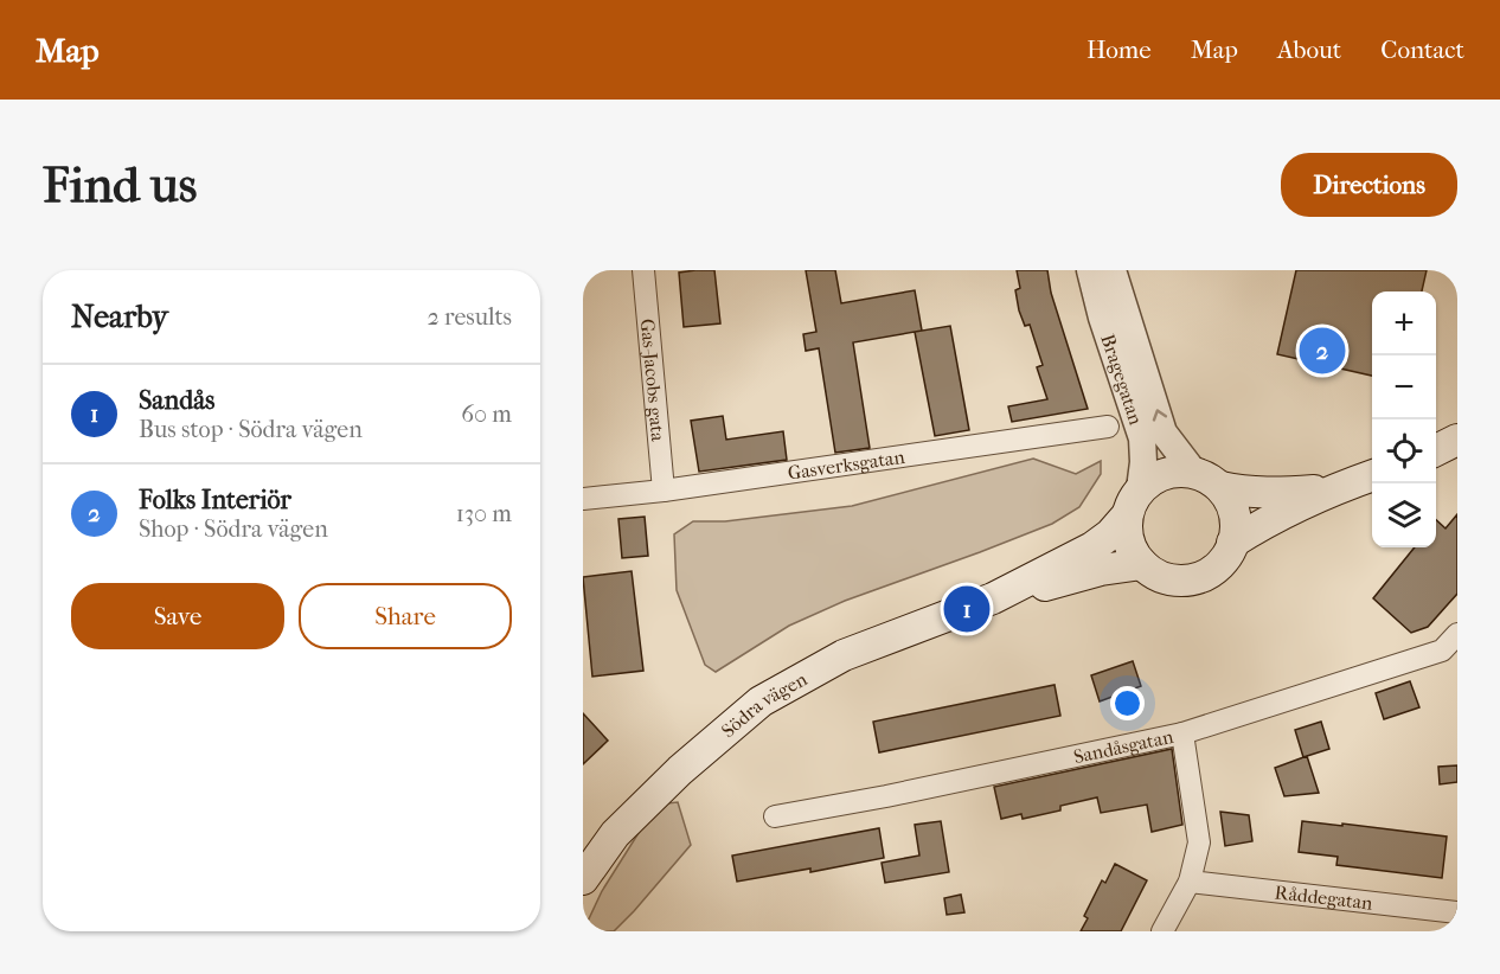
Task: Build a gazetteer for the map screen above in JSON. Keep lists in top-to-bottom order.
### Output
{
  "streets": {
    "main road": ["Södra vägen"],
    "street": [
      "Bragegatan",
      "Gas-Jacobs gata",
      "Gasverksgatan",
      "Sandåsgatan",
      "Råddegatan"
    ]
  },
  "crossings": [
    ["Bragegatan", "Södra vägen"],
    ["Gas-Jacobs gata", "Gasverksgatan"]
  ],
  "page": {
    "header": "Map",
    "nav": [
      "Home",
      "Map",
      "About",
      "Contact"
    ],
    "buttons": [
      "Directions",
      ["Save", "Share"]
    ],
    "title": "Find us",
    "heading": ["Nearby", "2 results"],
    "map_buttons": ["+", "−"],
    "pins": ["2", "1"],
    "list": [
      {
        "mark": "1",
        "name": "Sandås",
        "note": "Bus stop · Södra vägen",
        "value": "60 m"
      },
      {
        "mark": "2",
        "name": "Folks Interiör",
        "note": "Shop · Södra vägen",
        "value": "130 m"
      }
    ]
  }
}
